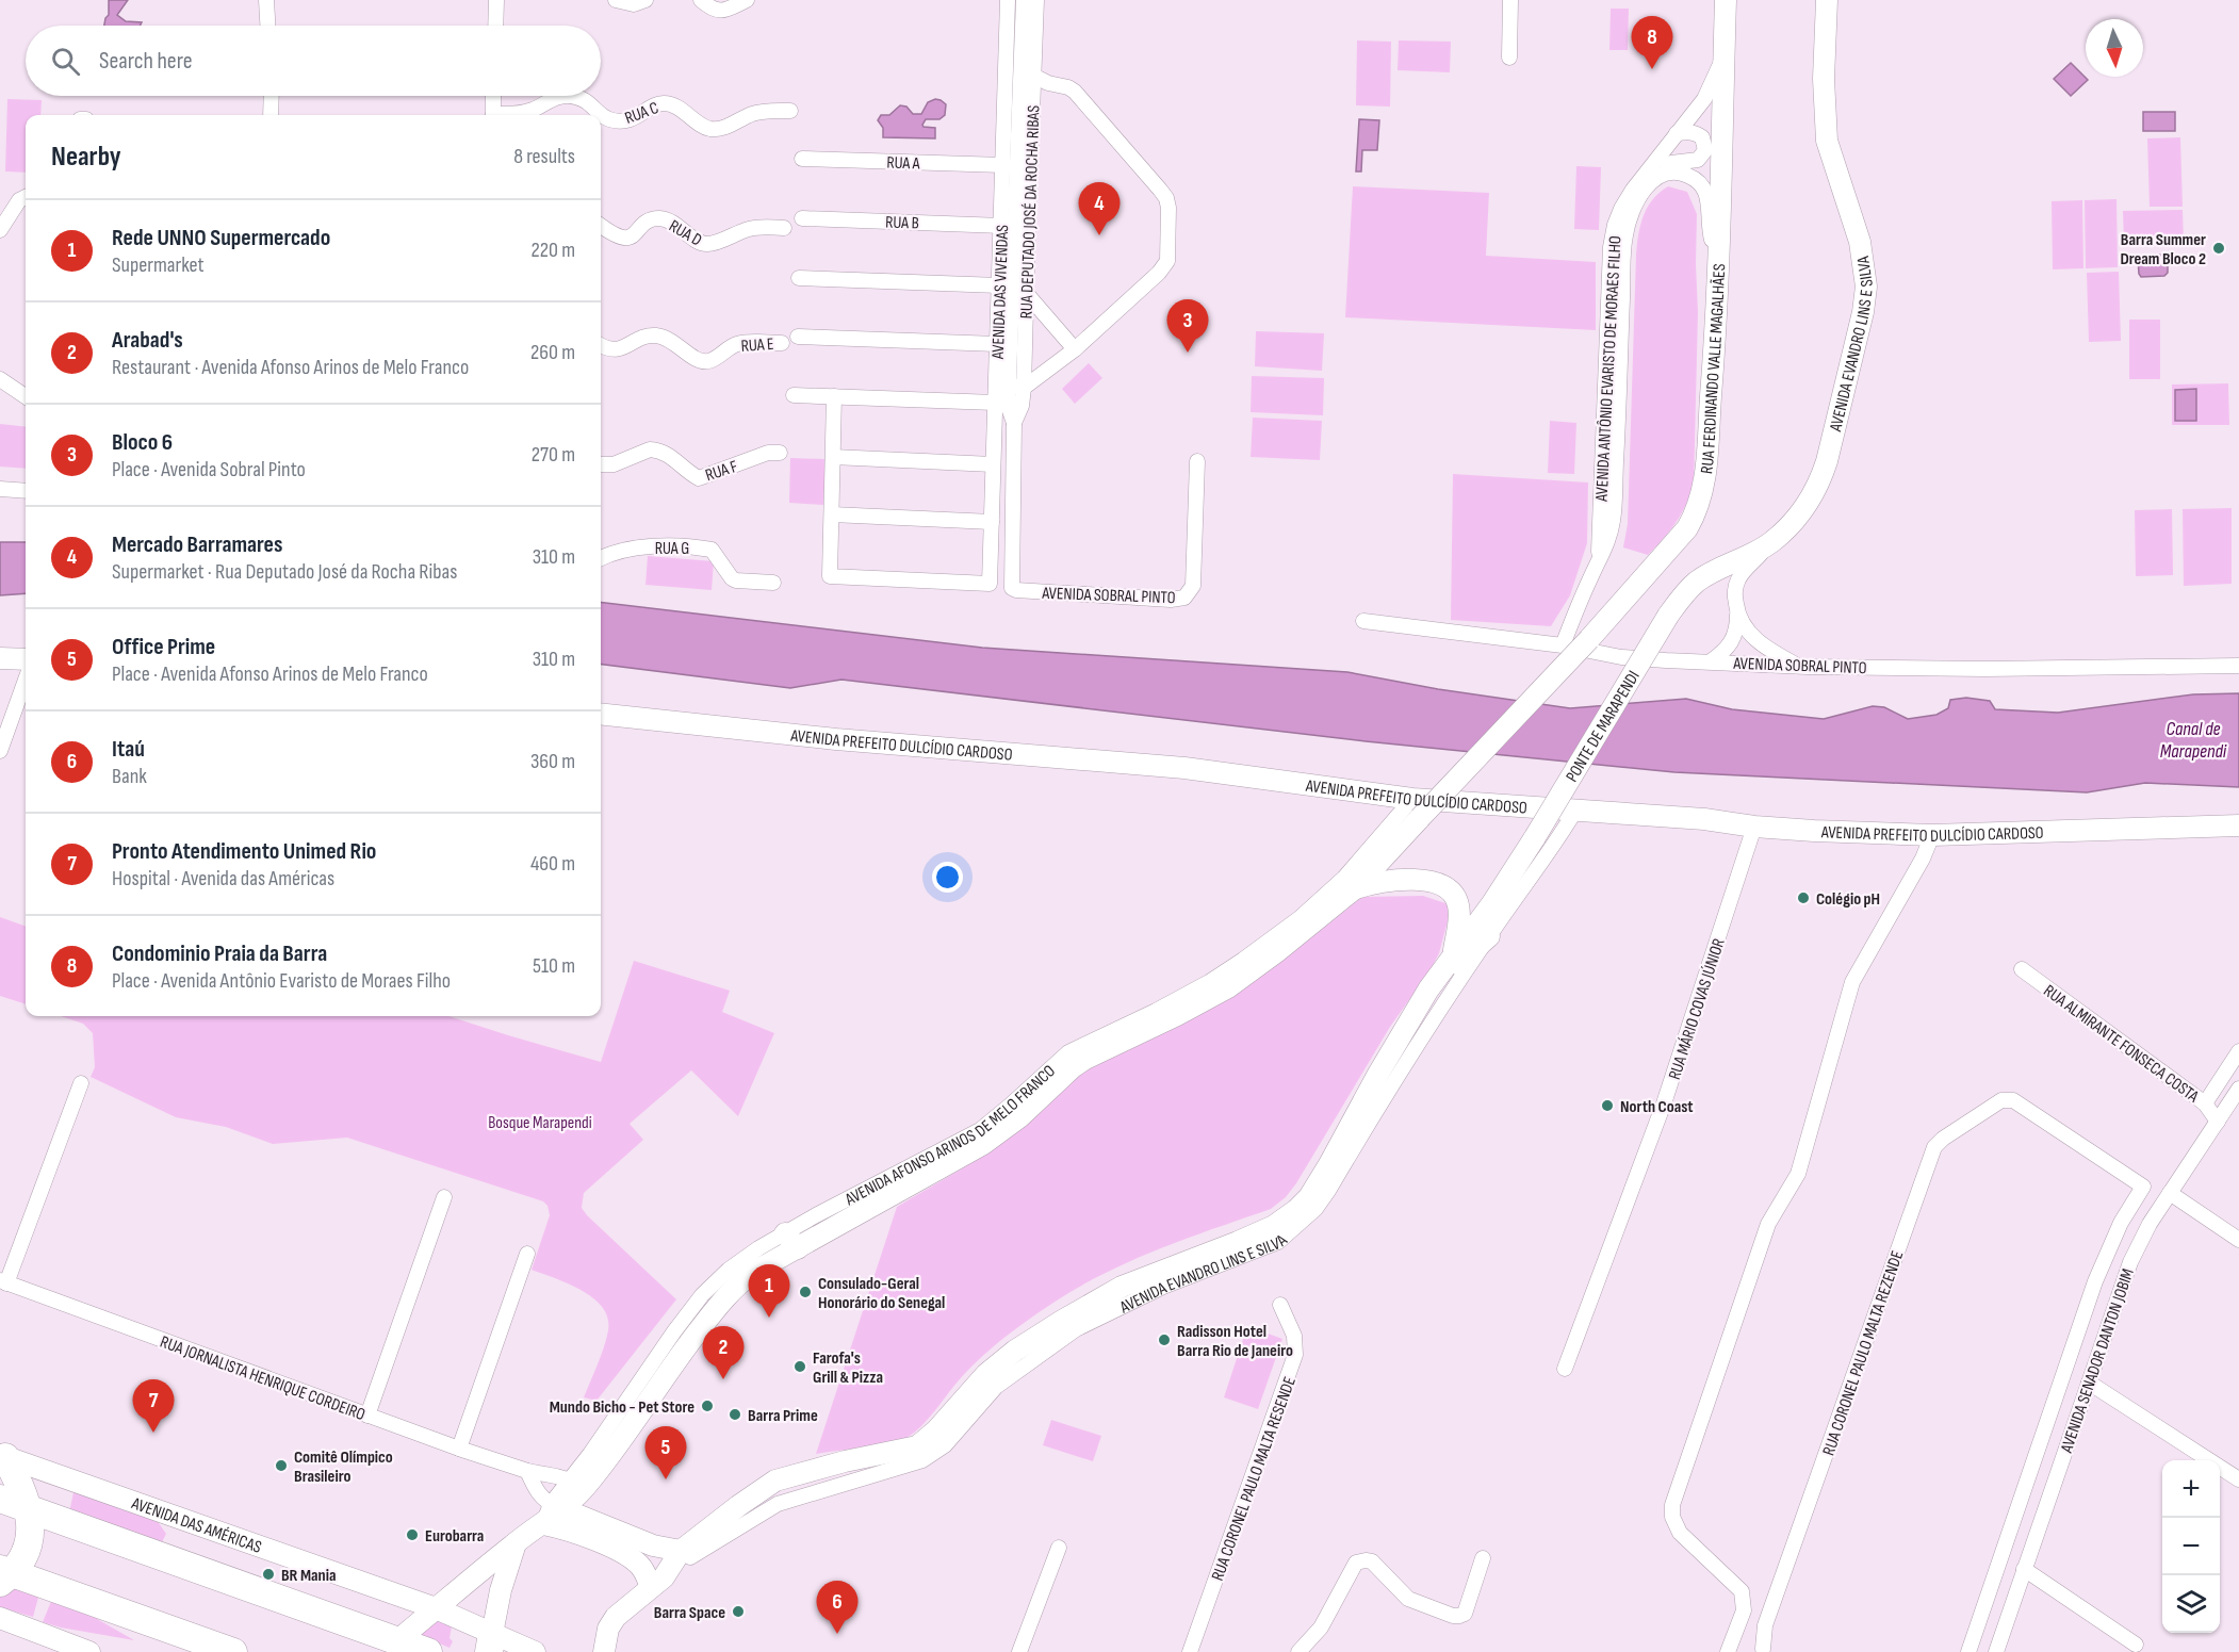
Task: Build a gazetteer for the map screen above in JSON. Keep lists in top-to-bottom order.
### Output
{
  "streets": {
    "street": [
      "RUA C",
      "RUA A",
      "RUA DEPUTADO JOSÉ DA ROCHA RIBAS",
      "RUA B",
      "RUA D",
      "AVENIDA DAS VIVENDAS",
      "AVENIDA EVANDRO LINS E SILVA",
      "RUA E",
      "AVENIDA ANTÔNIO EVARISTO DE MORAES FILHO",
      "RUA FERDINANDO VALLE MAGALHÃES",
      "RUA F",
      "RUA G",
      "AVENIDA SOBRAL PINTO",
      "PONTE DE MARAPENDI",
      "AVENIDA PREFEITO DULCÍDIO CARDOSO",
      "RUA MÁRIO COVAS JÚNIOR",
      "RUA ALMIRANTE FONSECA COSTA",
      "AVENIDA AFONSO ARINOS DE MELO FRANCO",
      "RUA CORONEL PAULO MALTA REZENDE",
      "AVENIDA SENADOR DANTON JOBIM",
      "RUA JORNALISTA HENRIQUE CORDEIRO",
      "RUA CORONEL PAULO MALTA RESENDE",
      "AVENIDA DAS AMÉRICAS"
    ]
  },
  "crossings": [
    ["RUA A", "AVENIDA DAS VIVENDAS"],
    ["RUA DEPUTADO JOSÉ DA ROCHA RIBAS", "AVENIDA SOBRAL PINTO"],
    ["RUA B", "AVENIDA DAS VIVENDAS"],
    ["AVENIDA EVANDRO LINS E SILVA", "PONTE DE MARAPENDI"],
    ["AVENIDA EVANDRO LINS E SILVA", "AVENIDA PREFEITO DULCÍDIO CARDOSO"],
    ["AVENIDA ANTÔNIO EVARISTO DE MORAES FILHO", "RUA FERDINANDO VALLE MAGALHÃES"],
    ["AVENIDA ANTÔNIO EVARISTO DE MORAES FILHO", "AVENIDA SOBRAL PINTO"],
    ["RUA FERDINANDO VALLE MAGALHÃES", "AVENIDA PREFEITO DULCÍDIO CARDOSO"],
    ["RUA FERDINANDO VALLE MAGALHÃES", "AVENIDA AFONSO ARINOS DE MELO FRANCO"],
    ["AVENIDA PREFEITO DULCÍDIO CARDOSO", "RUA MÁRIO COVAS JÚNIOR"],
    ["AVENIDA PREFEITO DULCÍDIO CARDOSO", "AVENIDA AFONSO ARINOS DE MELO FRANCO"],
    ["RUA ALMIRANTE FONSECA COSTA", "AVENIDA SENADOR DANTON JOBIM"],
    ["AVENIDA AFONSO ARINOS DE MELO FRANCO", "RUA JORNALISTA HENRIQUE CORDEIRO"],
    ["AVENIDA AFONSO ARINOS DE MELO FRANCO", "AVENIDA DAS AMÉRICAS"],
    ["RUA CORONEL PAULO MALTA REZENDE", "AVENIDA SENADOR DANTON JOBIM"]
  ],
  "water": ["Canal de Marapendi"],
  "parks": ["Bosque Marapendi"],
  "places": [
    "Barra Summer Dream Bloco 2",
    "Colégio pH",
    "North Coast",
    "Consulado-Geral Honorário do Senegal",
    "Radisson Hotel Barra Rio de Janeiro",
    "Farofa's Grill & Pizza",
    "Mundo Bicho - Pet Store",
    "Barra Prime",
    "Comitê Olímpico Brasileiro",
    "Eurobarra",
    "BR Mania",
    "Barra Space"
  ],
  "north": "bottom",
  "page": {
    "pins": [
      "8",
      "4",
      "3",
      "1",
      "2",
      "7",
      "5",
      "6"
    ],
    "search": "Search here",
    "heading": ["Nearby", "8 results"],
    "list": [
      {
        "mark": "1",
        "name": "Rede UNNO Supermercado",
        "note": "Supermarket",
        "value": "220 m"
      },
      {
        "mark": "2",
        "name": "Arabad's",
        "note": "Restaurant · Avenida Afonso Arinos de Melo Franco",
        "value": "260 m"
      },
      {
        "mark": "3",
        "name": "Bloco 6",
        "note": "Place · Avenida Sobral Pinto",
        "value": "270 m"
      },
      {
        "mark": "4",
        "name": "Mercado Barramares",
        "note": "Supermarket · Rua Deputado José da Rocha Ribas",
        "value": "310 m"
      },
      {
        "mark": "5",
        "name": "Office Prime",
        "note": "Place · Avenida Afonso Arinos de Melo Franco",
        "value": "310 m"
      },
      {
        "mark": "6",
        "name": "Itaú",
        "note": "Bank",
        "value": "360 m"
      },
      {
        "mark": "7",
        "name": "Pronto Atendimento Unimed Rio",
        "note": "Hospital · Avenida das Américas",
        "value": "460 m"
      },
      {
        "mark": "8",
        "name": "Condominio Praia da Barra",
        "note": "Place · Avenida Antônio Evaristo de Moraes Filho",
        "value": "510 m"
      }
    ],
    "map_buttons": ["+", "−"]
  }
}
